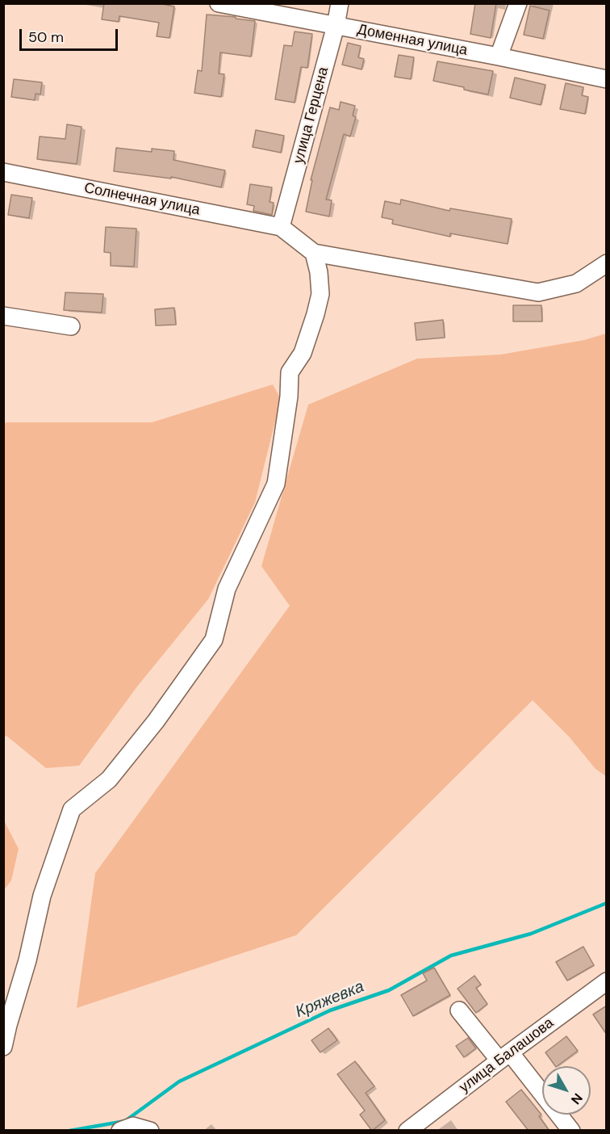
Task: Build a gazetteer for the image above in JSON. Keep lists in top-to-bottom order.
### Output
{
  "streets": {
    "street": [
      "Доменная улица",
      "улица Герцена",
      "Солнечная улица",
      "улица Балашова"
    ]
  },
  "crossings": [
    ["Доменная улица", "улица Герцена"],
    ["улица Герцена", "Солнечная улица"]
  ],
  "water": ["Кряжевка"],
  "scale_bar": "50 m",
  "north": "bottom right"
}
